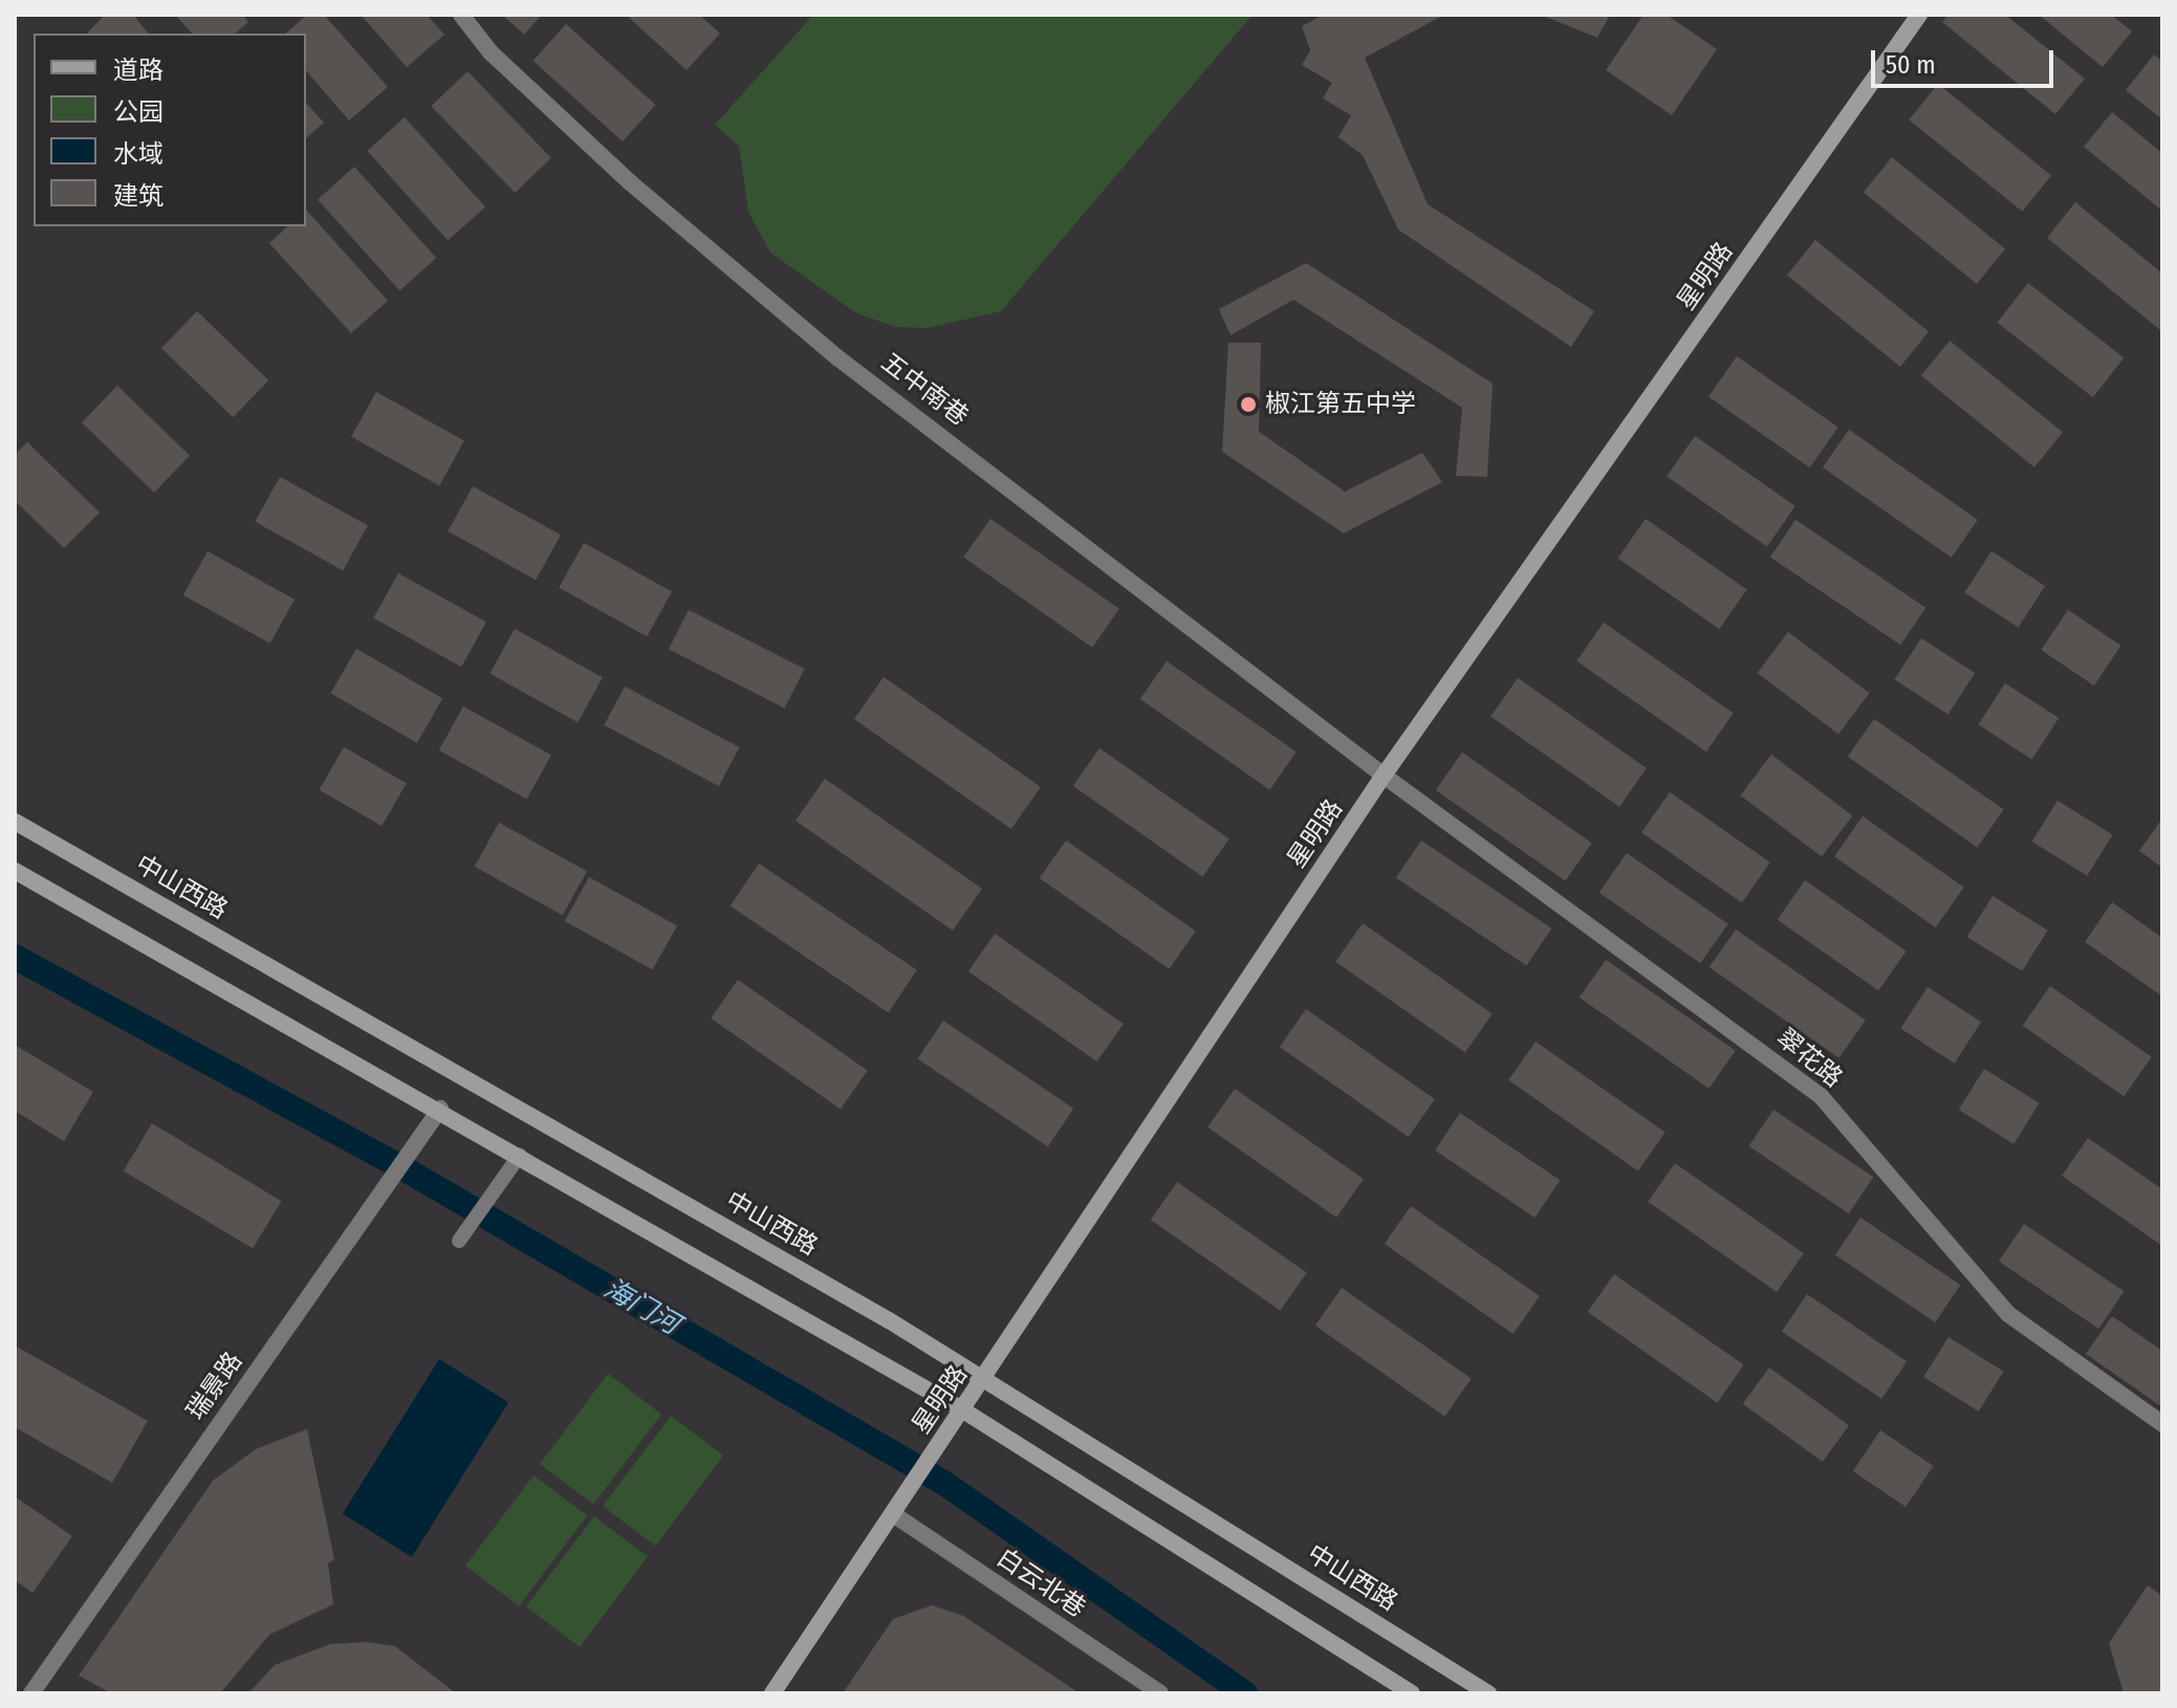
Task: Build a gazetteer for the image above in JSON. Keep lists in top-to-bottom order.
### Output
{
  "streets": {
    "main road": ["星明路", "中山西路"],
    "street": [
      "五中南巷",
      "翠花路",
      "瑞景路",
      "白云北巷"
    ]
  },
  "crossings": [
    ["星明路", "五中南巷"],
    ["星明路", "中山西路"],
    ["星明路", "翠花路"],
    ["星明路", "白云北巷"],
    ["五中南巷", "翠花路"]
  ],
  "water": ["海门河"],
  "places": ["椒江第五中学"],
  "legend": [
    "道路",
    "公园",
    "水域",
    "建筑"
  ],
  "scale_bar": "50 m"
}
